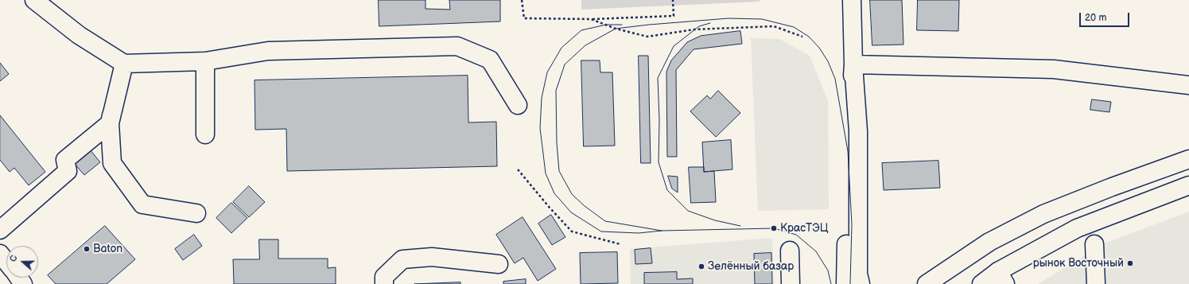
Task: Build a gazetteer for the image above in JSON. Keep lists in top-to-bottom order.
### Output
{
  "places": [
    "КрасТЭЦ",
    "Baton",
    "рынок Восточный",
    "Зелённый базар"
  ],
  "scale_bar": "20 m",
  "north": "left"
}
